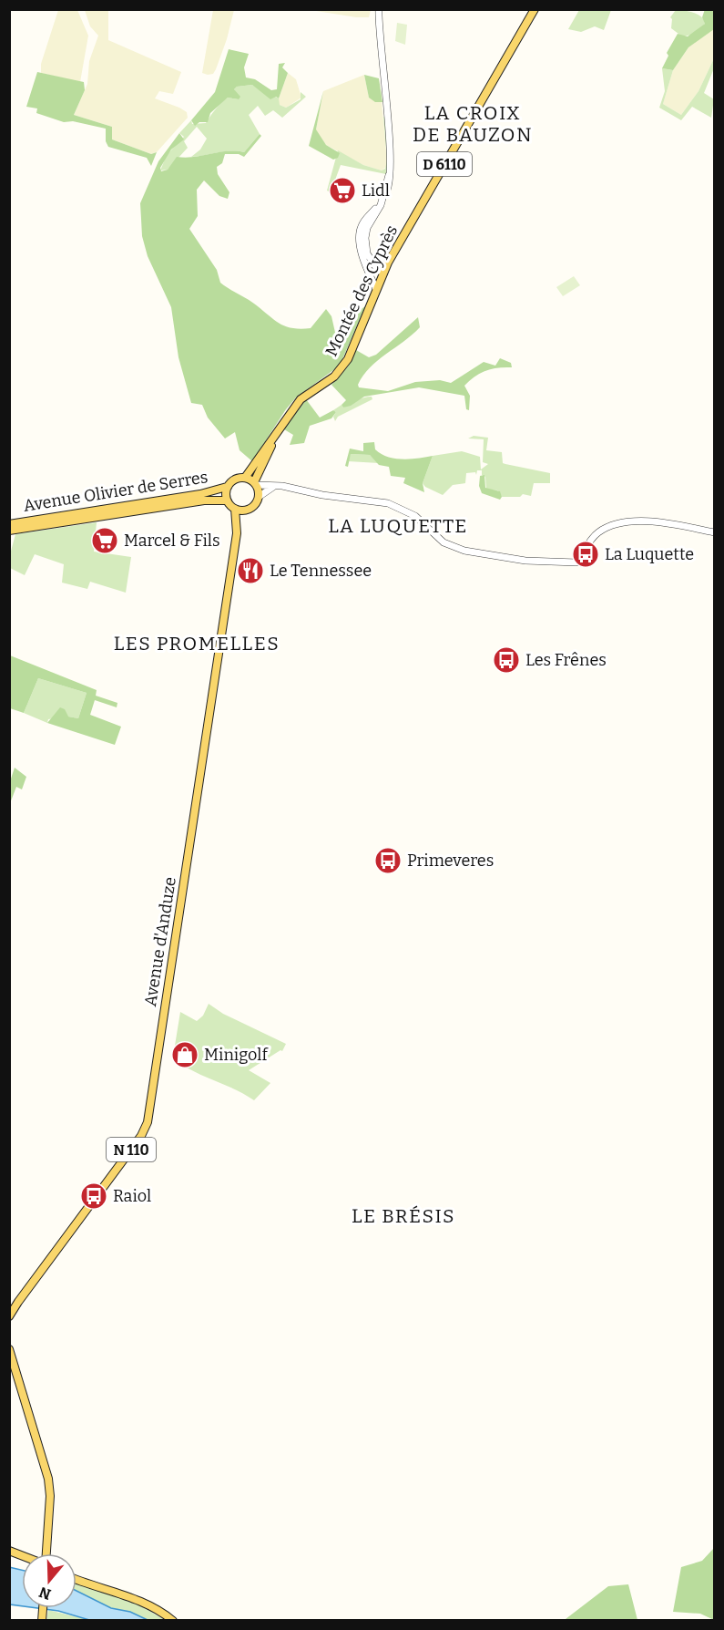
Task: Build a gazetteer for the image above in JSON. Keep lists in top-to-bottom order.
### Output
{
  "streets": {
    "main road": [
      "D 6110",
      "Montée des Cyprès",
      "Avenue Olivier de Serres",
      "Avenue d'Anduze",
      "N 110"
    ]
  },
  "crossings": [
    ["Montée des Cyprès", "Avenue Olivier de Serres"],
    ["Montée des Cyprès", "Avenue d'Anduze"],
    ["Avenue Olivier de Serres", "Avenue d'Anduze"]
  ],
  "districts": [
    "LA CROIX DE BAUZON",
    "LA LUQUETTE",
    "LES PROMELLES",
    "LE BRÉSIS"
  ],
  "places": {
    "supermarket": ["Lidl", "Marcel & Fils"],
    "bus stop": [
      "La Luquette",
      "Les Frênes",
      "Primeveres",
      "Raiol"
    ],
    "restaurant": ["Le Tennessee"],
    "shop": ["Minigolf"]
  },
  "north": "bottom"
}
